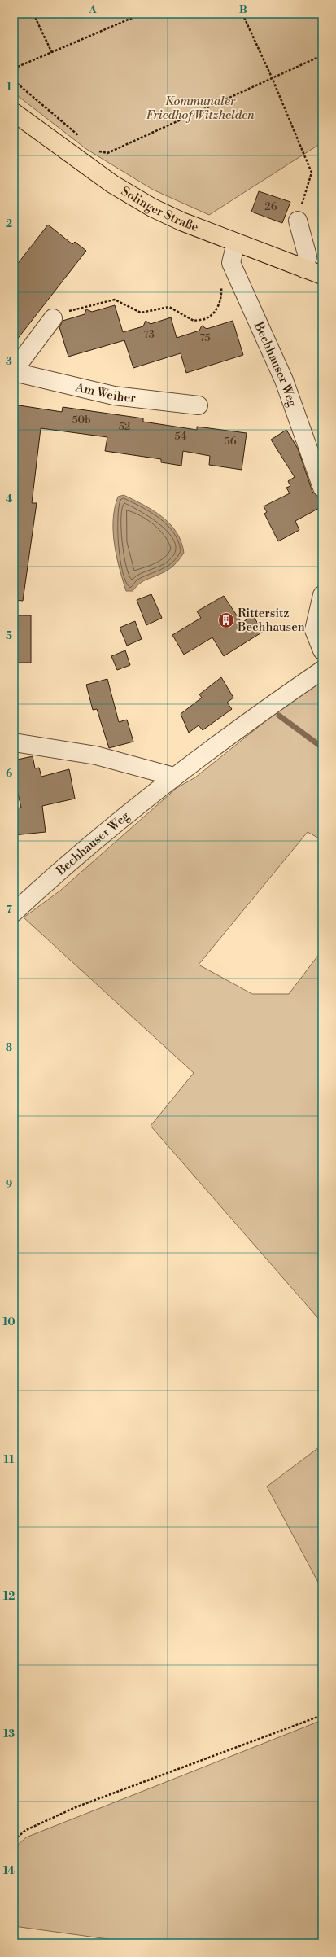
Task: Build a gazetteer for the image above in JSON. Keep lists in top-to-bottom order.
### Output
{
  "streets": {
    "main road": ["Solinger Straße"],
    "street": ["Bechhauser Weg", "Am Weiher"]
  },
  "crossings": [
    ["Solinger Straße", "Bechhauser Weg"]
  ],
  "parks": ["Kommunaler Friedhof Witzhelden"],
  "places": {
    "building": ["Rittersitz Bechhausen"]
  },
  "house_numbers": [
    "26",
    "73",
    "75",
    "50b",
    "52",
    "54",
    "56"
  ],
  "grid": {
    "columns": ["A", "B"],
    "rows": [
      "1",
      "2",
      "3",
      "4",
      "5",
      "6",
      "7",
      "8",
      "9",
      "10",
      "11",
      "12",
      "13",
      "14"
    ]
  }
}
